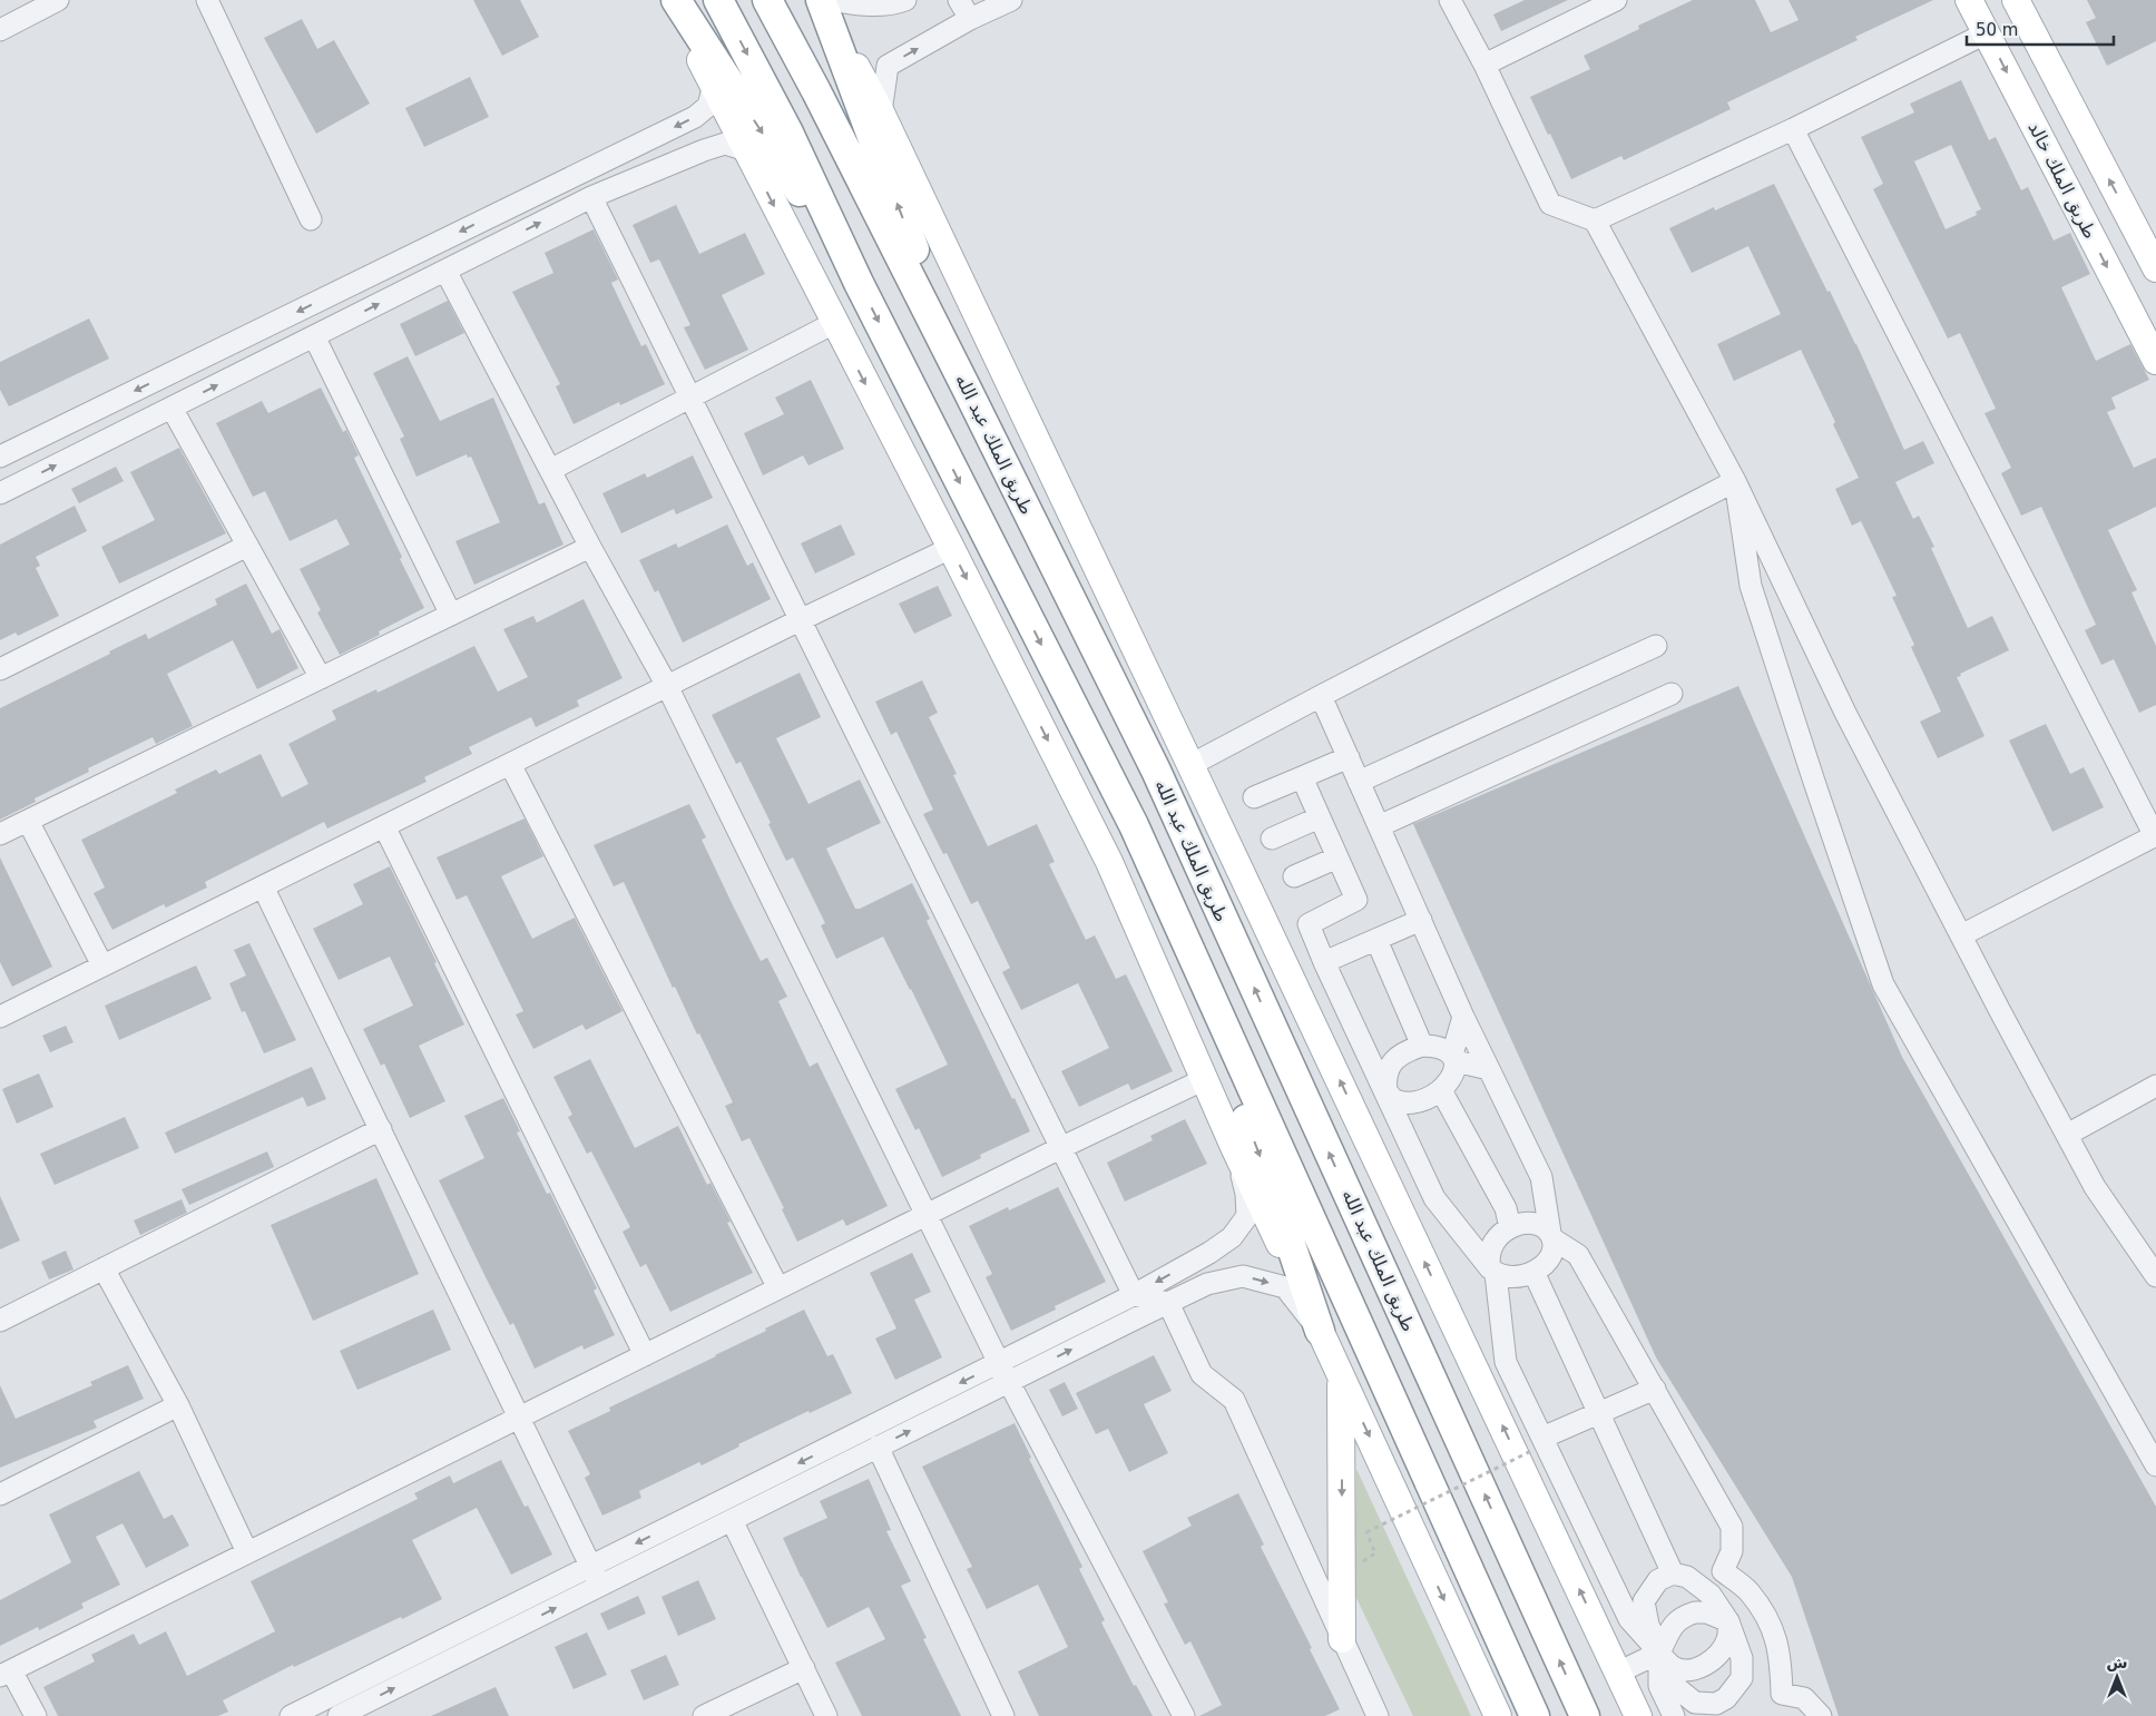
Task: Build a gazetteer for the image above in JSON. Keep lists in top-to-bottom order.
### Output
{
  "streets": {
    "highway": ["طريق الملك عبد الله"],
    "main road": ["طريق الملك خالد"]
  },
  "scale_bar": "50 m",
  "north": "top"
}
